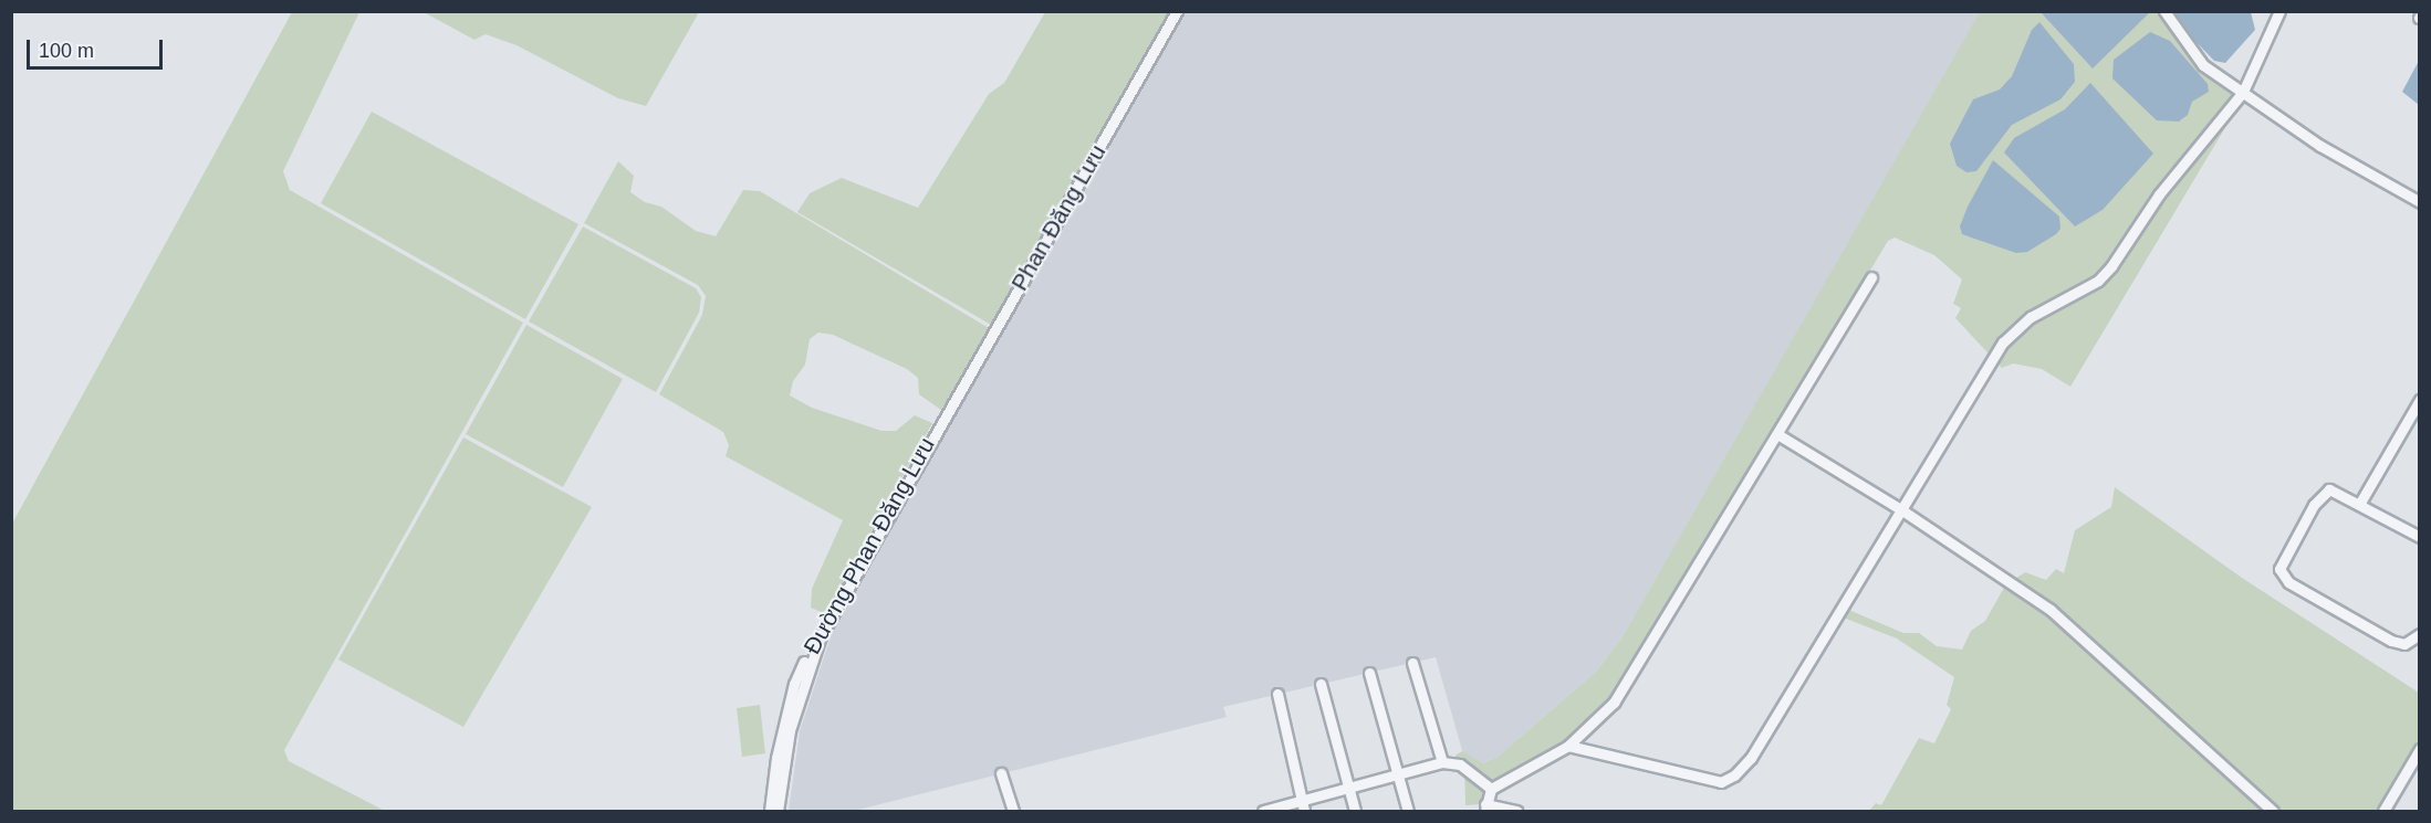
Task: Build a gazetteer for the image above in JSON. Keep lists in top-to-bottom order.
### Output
{
  "streets": {
    "street": ["Phan Đăng Lưu", "Đường Phan Đăng Lưu"]
  },
  "crossings": [
    ["Phan Đăng Lưu", "Đường Phan Đăng Lưu"]
  ],
  "scale_bar": "100 m"
}
